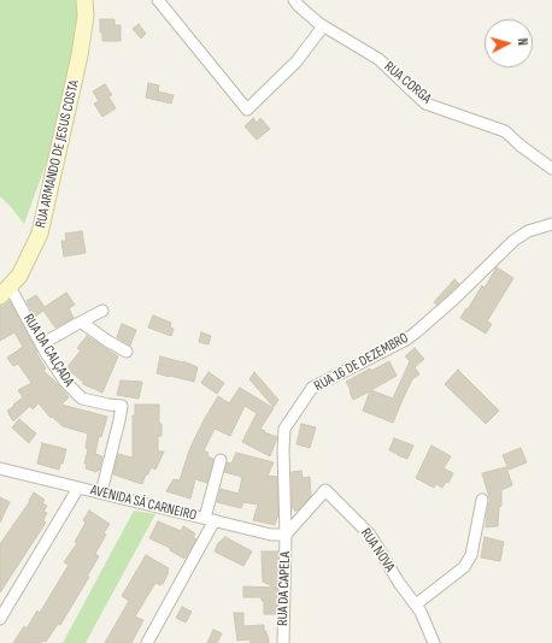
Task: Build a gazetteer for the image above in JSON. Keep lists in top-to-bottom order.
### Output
{
  "streets": {
    "street": [
      "RUA CORGA",
      "RUA ARMANDO DE JESUS COSTA",
      "RUA DA CALÇADA",
      "RUA 16 DE DEZEMBRO",
      "AVENIDA SÁ CARNEIRO",
      "RUA NOVA",
      "RUA DA CAPELA"
    ]
  },
  "crossings": [
    ["RUA ARMANDO DE JESUS COSTA", "RUA DA CALÇADA"],
    ["RUA DA CALÇADA", "AVENIDA SÁ CARNEIRO"],
    ["RUA 16 DE DEZEMBRO", "AVENIDA SÁ CARNEIRO"],
    ["RUA 16 DE DEZEMBRO", "RUA NOVA"],
    ["RUA 16 DE DEZEMBRO", "RUA DA CAPELA"],
    ["AVENIDA SÁ CARNEIRO", "RUA NOVA"],
    ["AVENIDA SÁ CARNEIRO", "RUA DA CAPELA"],
    ["RUA NOVA", "RUA DA CAPELA"]
  ],
  "north": "right"
}
